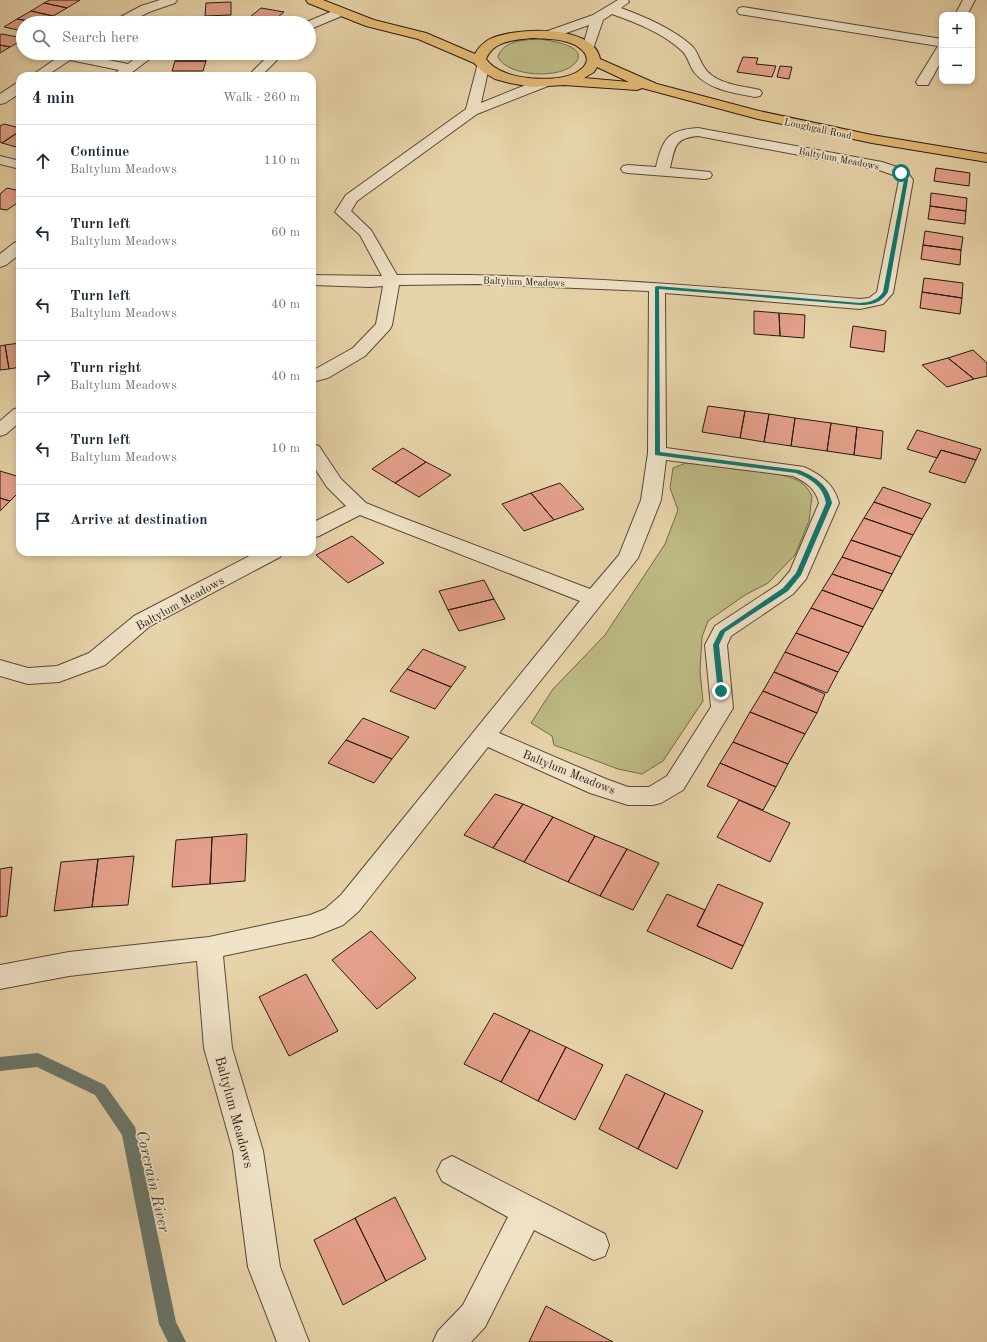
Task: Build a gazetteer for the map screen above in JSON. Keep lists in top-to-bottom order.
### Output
{
  "streets": {
    "main road": ["Loughgall Road"],
    "street": ["Baltylum Meadows"]
  },
  "water": ["Corcrain River"],
  "page": {
    "map_buttons": ["+", "−"],
    "search": "Search here",
    "heading": ["4 min", "Walk · 260 m"],
    "list": [
      ["Continue", "Baltylum Meadows", "110 m"],
      ["Turn left", "Baltylum Meadows", "60 m"],
      ["Turn left", "Baltylum Meadows", "40 m"],
      ["Turn right", "Baltylum Meadows", "40 m"],
      ["Turn left", "Baltylum Meadows", "10 m"],
      "Arrive at destination"
    ]
  }
}
